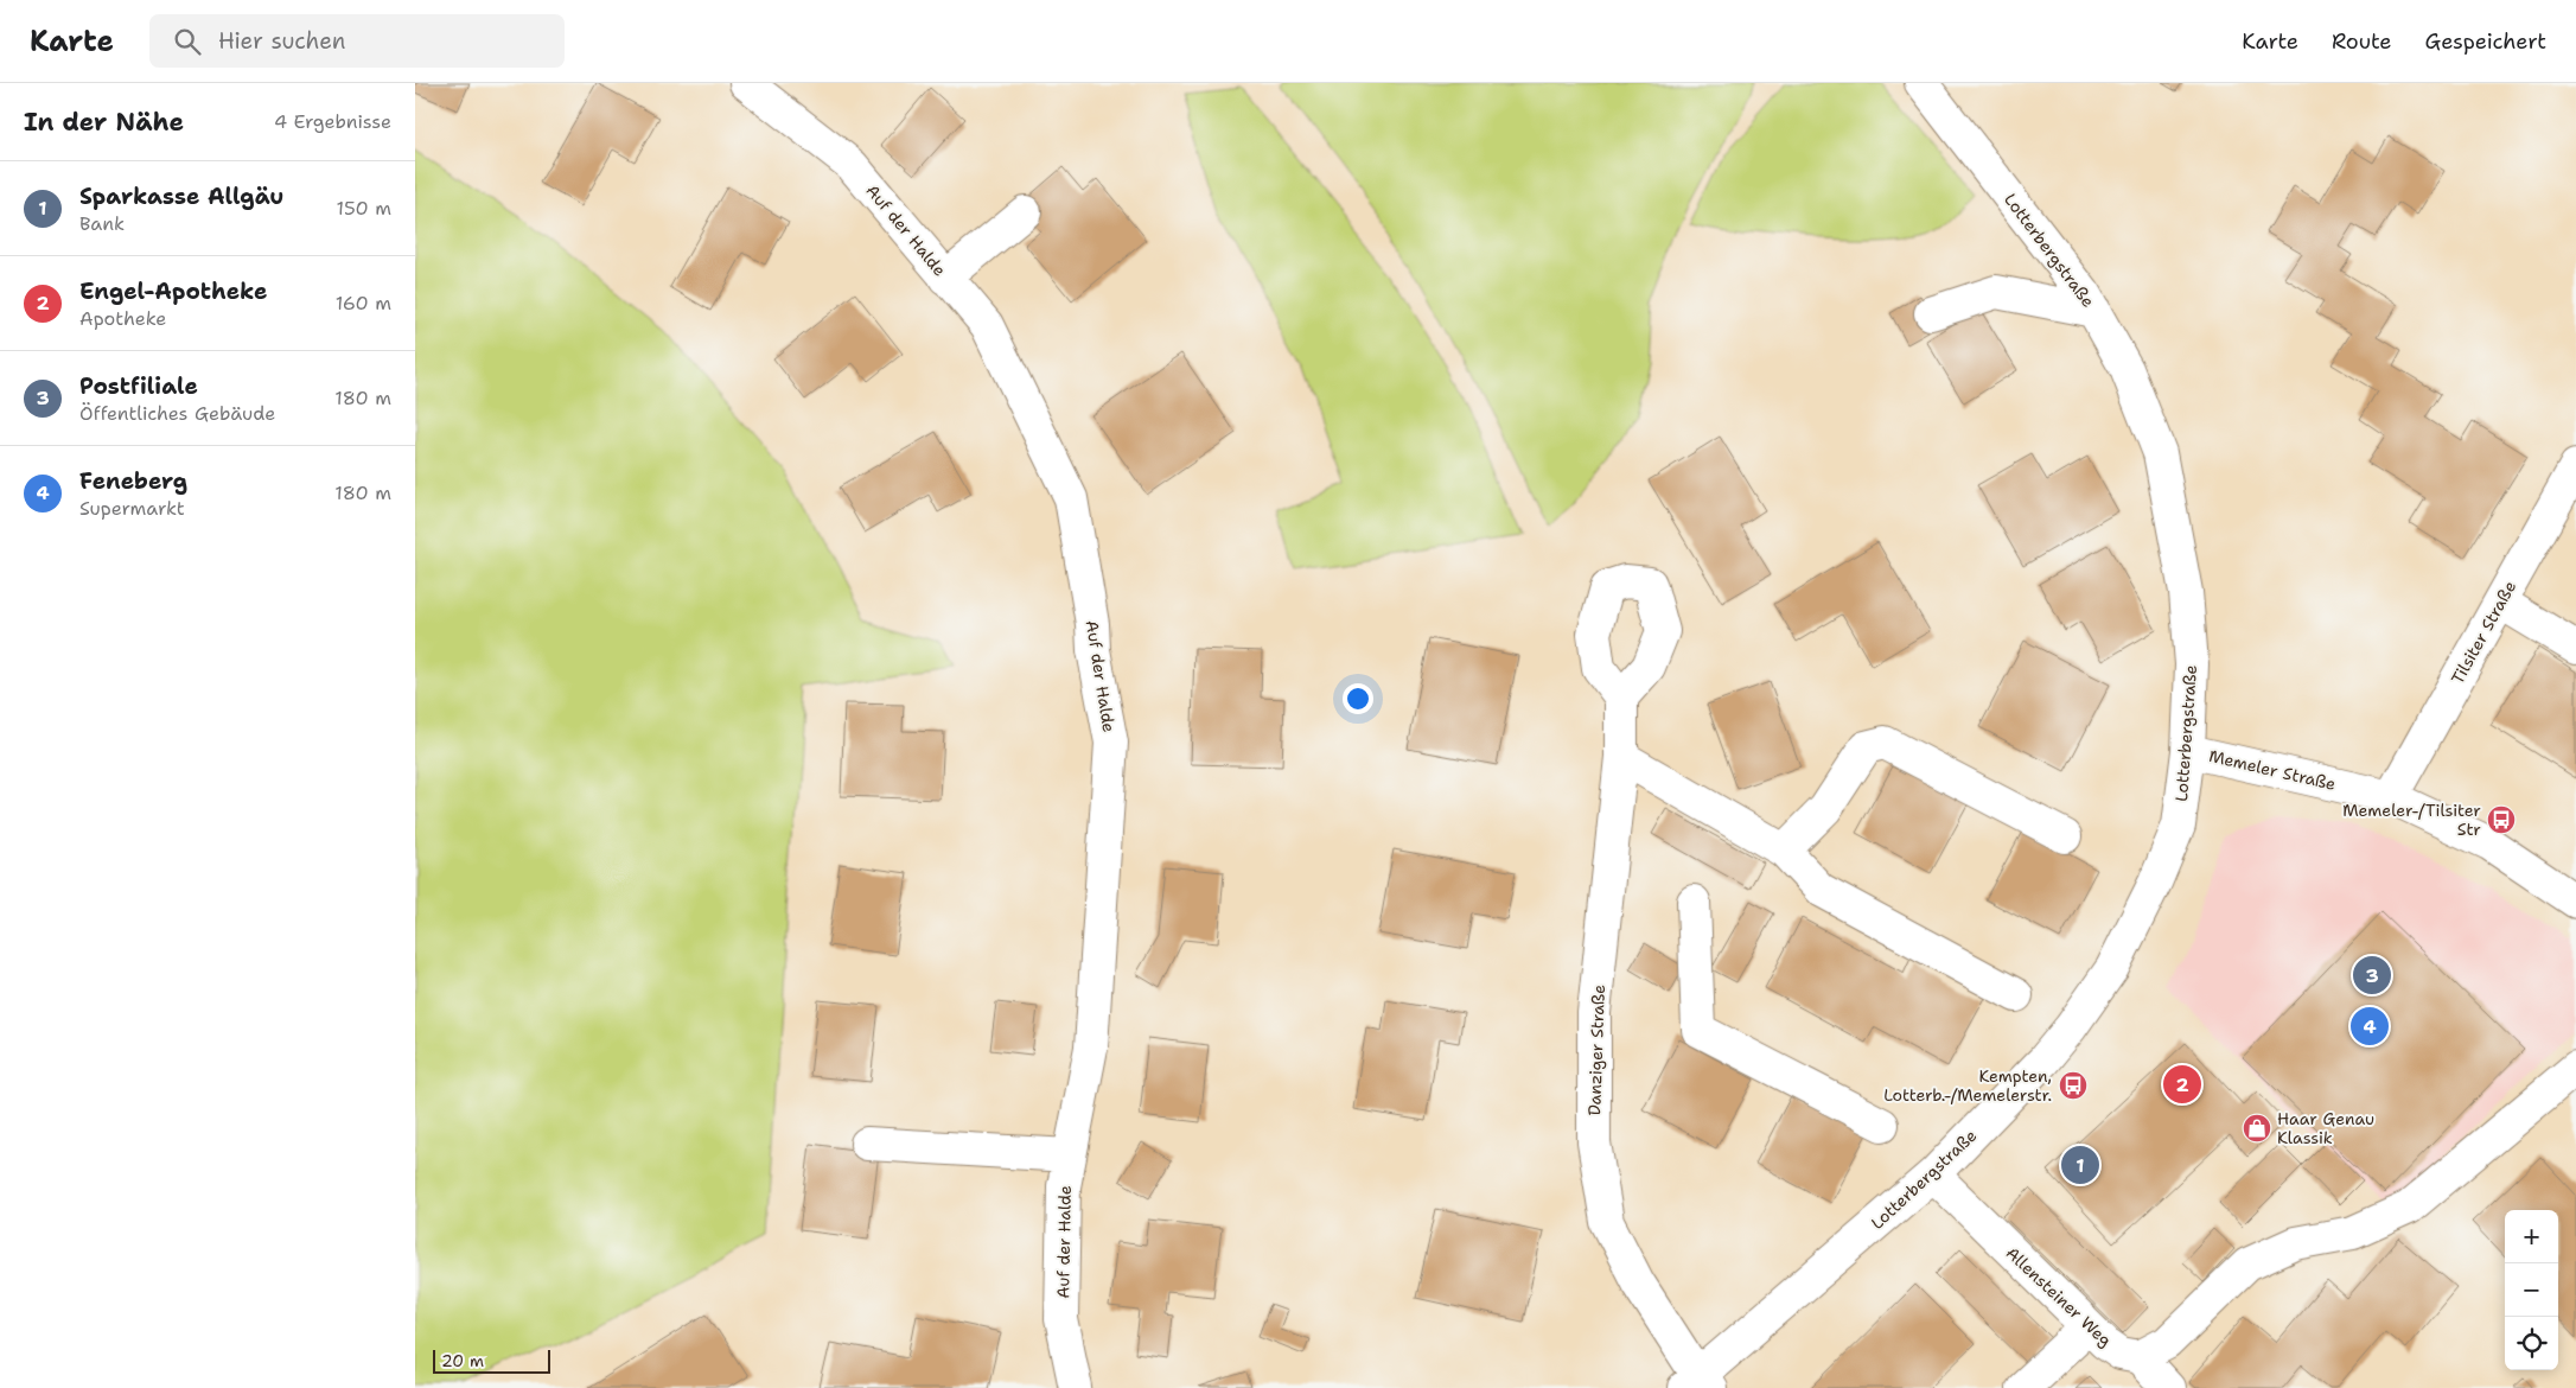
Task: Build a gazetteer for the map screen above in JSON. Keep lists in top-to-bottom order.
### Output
{
  "streets": {
    "street": [
      "Auf der Halde",
      "Lotterbergstraße",
      "Tilsiter Straße",
      "Memeler Straße",
      "Danziger Straße",
      "Allensteiner Weg"
    ]
  },
  "crossings": [
    ["Lotterbergstraße", "Memeler Straße"],
    ["Lotterbergstraße", "Danziger Straße"],
    ["Lotterbergstraße", "Allensteiner Weg"],
    ["Tilsiter Straße", "Memeler Straße"]
  ],
  "places": {
    "bus stop": ["Memeler-/Tilsiter Str", "Kempten, Lotterb.-/Memelerstr."],
    "shop": ["Haar Genau Klassik"]
  },
  "scale_bar": "20 m",
  "page": {
    "header": "Karte",
    "search": "Hier suchen",
    "nav": ["Karte", "Route", "Gespeichert"],
    "heading": ["In der Nähe", "4 Ergebnisse"],
    "list": [
      {
        "mark": "1",
        "name": "Sparkasse Allgäu",
        "note": "Bank",
        "value": "150 m"
      },
      {
        "mark": "2",
        "name": "Engel-Apotheke",
        "note": "Apotheke",
        "value": "160 m"
      },
      {
        "mark": "3",
        "name": "Postfiliale",
        "note": "Öffentliches Gebäude",
        "value": "180 m"
      },
      {
        "mark": "4",
        "name": "Feneberg",
        "note": "Supermarkt",
        "value": "180 m"
      }
    ],
    "pins": [
      "3",
      "4",
      "2",
      "1"
    ],
    "map_buttons": ["+", "−"],
    "scale": "20 m"
  }
}
